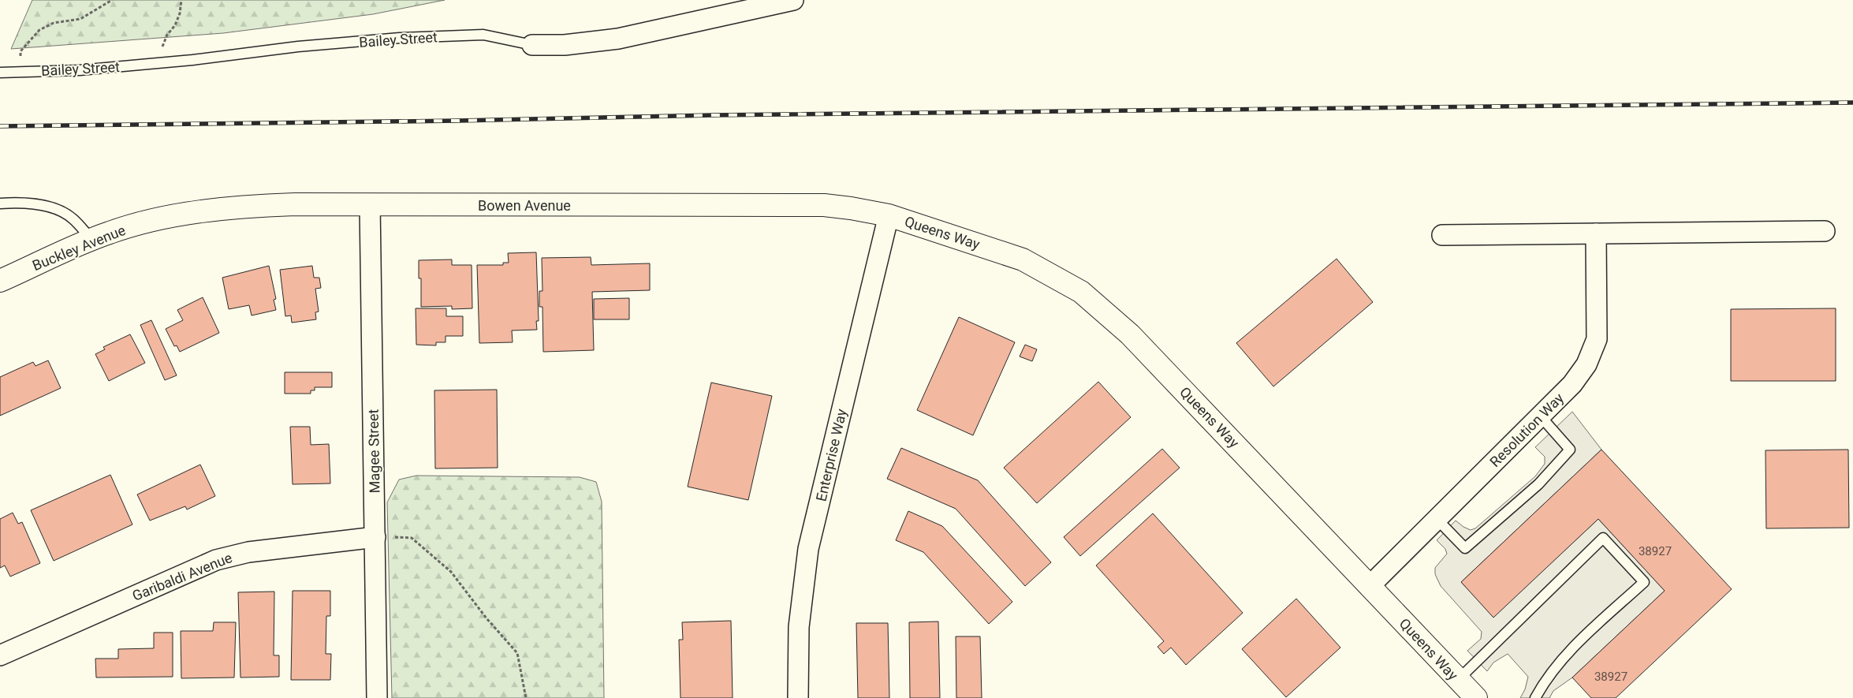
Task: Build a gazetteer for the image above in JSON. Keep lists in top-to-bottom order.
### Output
{
  "streets": {
    "street": [
      "Bailey Street",
      "Bowen Avenue",
      "Queens Way",
      "Buckley Avenue",
      "Resolution Way",
      "Magee Street",
      "Enterprise Way",
      "Garibaldi Avenue"
    ]
  },
  "crossings": [
    ["Bowen Avenue", "Queens Way"],
    ["Bowen Avenue", "Buckley Avenue"],
    ["Bowen Avenue", "Magee Street"],
    ["Bowen Avenue", "Enterprise Way"],
    ["Queens Way", "Resolution Way"],
    ["Queens Way", "Enterprise Way"],
    ["Magee Street", "Garibaldi Avenue"]
  ],
  "house_numbers": ["38927", "38927"]
}
